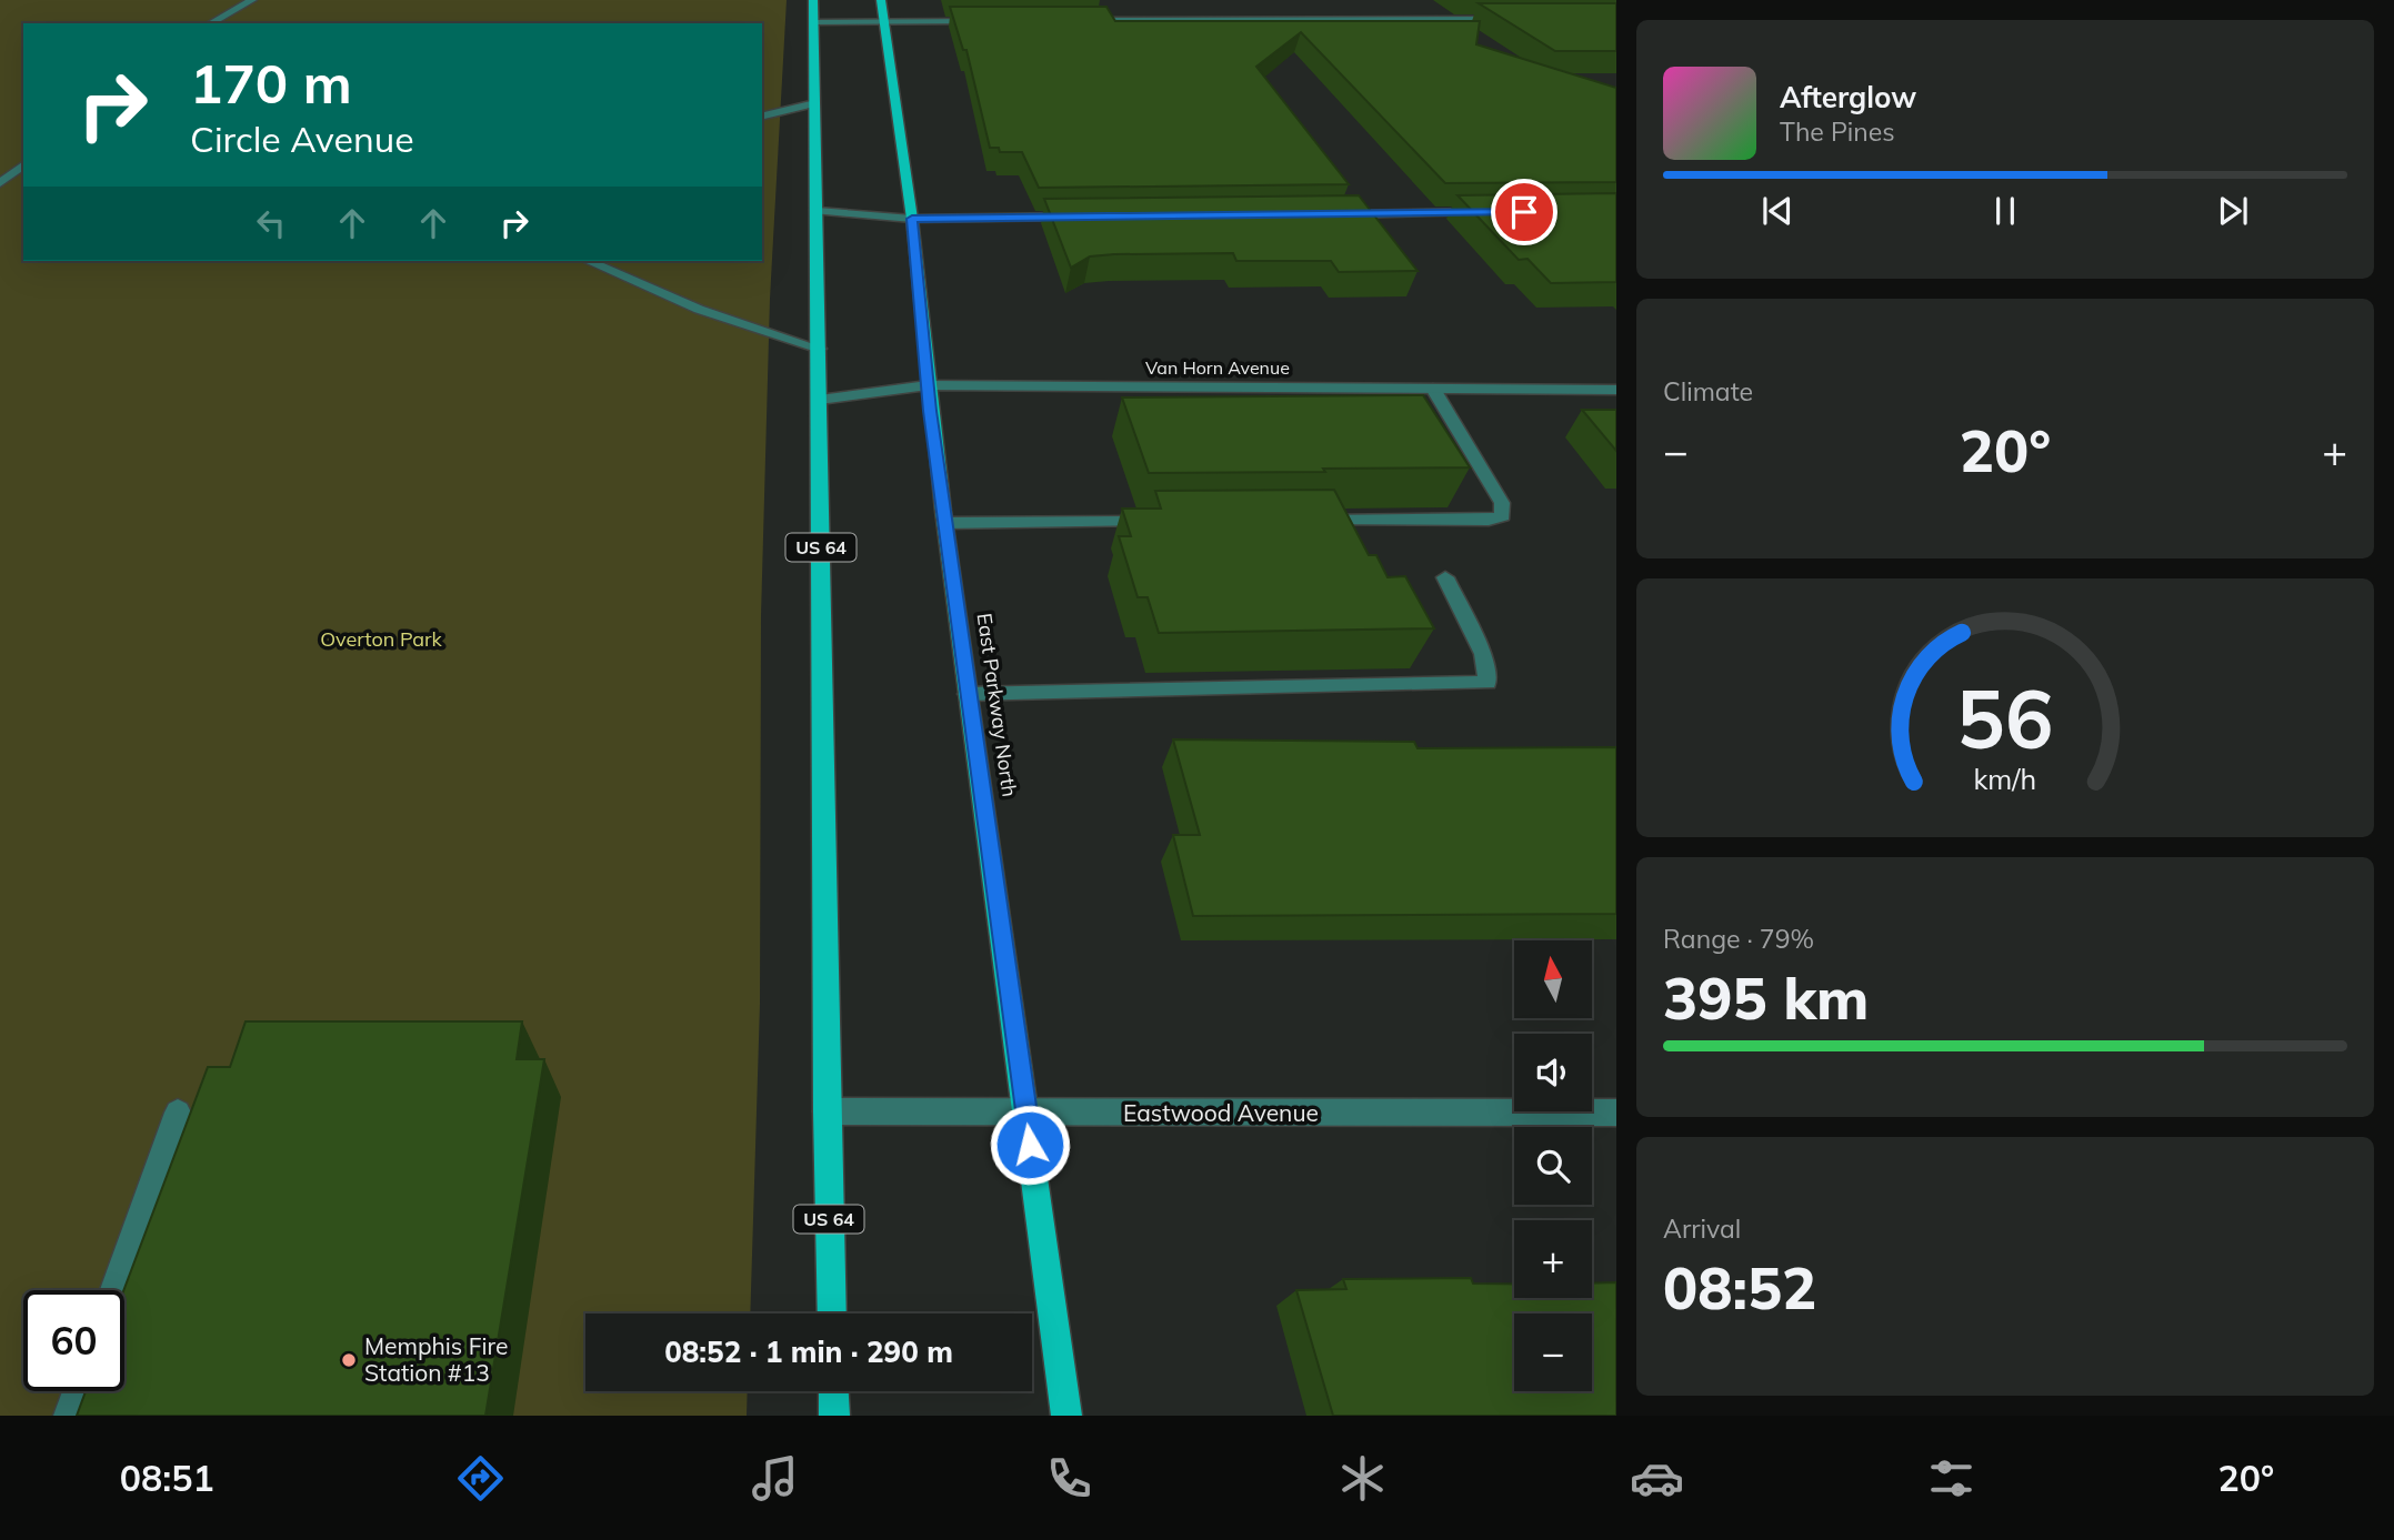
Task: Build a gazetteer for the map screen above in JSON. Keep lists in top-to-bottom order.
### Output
{
  "streets": {
    "main road": ["US 64", "East Parkway North"],
    "street": ["Van Horn Avenue", "Eastwood Avenue"]
  },
  "crossings": [
    ["Van Horn Avenue", "US 64"],
    ["Van Horn Avenue", "East Parkway North"],
    ["US 64", "Eastwood Avenue"],
    ["East Parkway North", "Eastwood Avenue"]
  ],
  "parks": ["Overton Park"],
  "places": ["Memphis Fire Station #13"],
  "north": "top",
  "page": {
    "turn": ["170 m", "Circle Avenue"],
    "song": ["Afterglow", "The Pines"],
    "tile": [
      "Climate",
      ["Range · 79%", "395 km"],
      ["Arrival", "08:52"]
    ],
    "heat": ["−", "20°", "+"],
    "map_buttons": ["+", "−"],
    "limit": "60",
    "trip": "08:52 · 1 min · 290 m",
    "tabs": ["08:51", "20°"],
    "gauge": ["56", "km/h"]
  }
}
